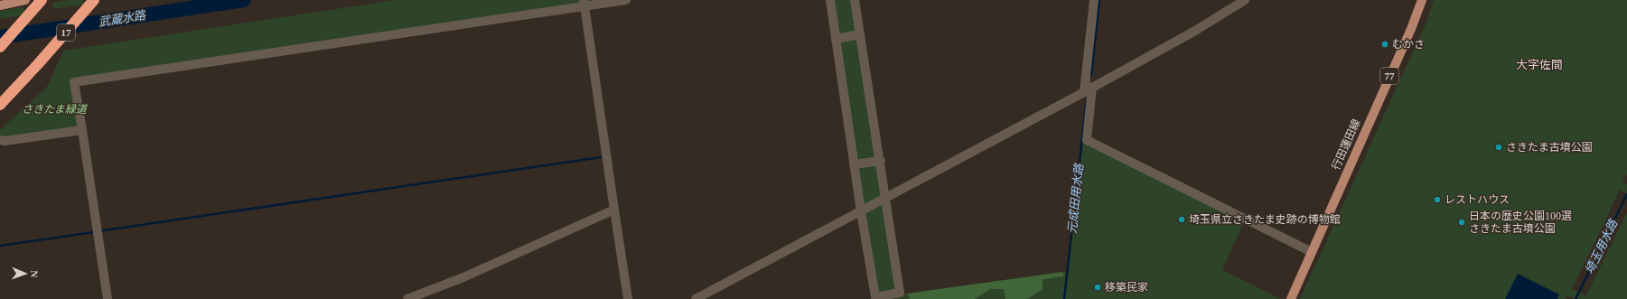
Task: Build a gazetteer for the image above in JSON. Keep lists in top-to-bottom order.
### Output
{
  "streets": {
    "highway": ["17"],
    "main road": ["77", "行田蓮田線"]
  },
  "districts": ["大字佐間"],
  "water": ["武蔵水路", "元成田用水路", "埼玉用水路"],
  "parks": ["さきたま緑道"],
  "places": [
    "むかさ",
    "さきたま古墳公園",
    "レストハウス",
    "埼玉県立さきたま史跡の博物館",
    "日本の歴史公園100選 さきたま古墳公園",
    "移築民家"
  ],
  "north": "right"
}
